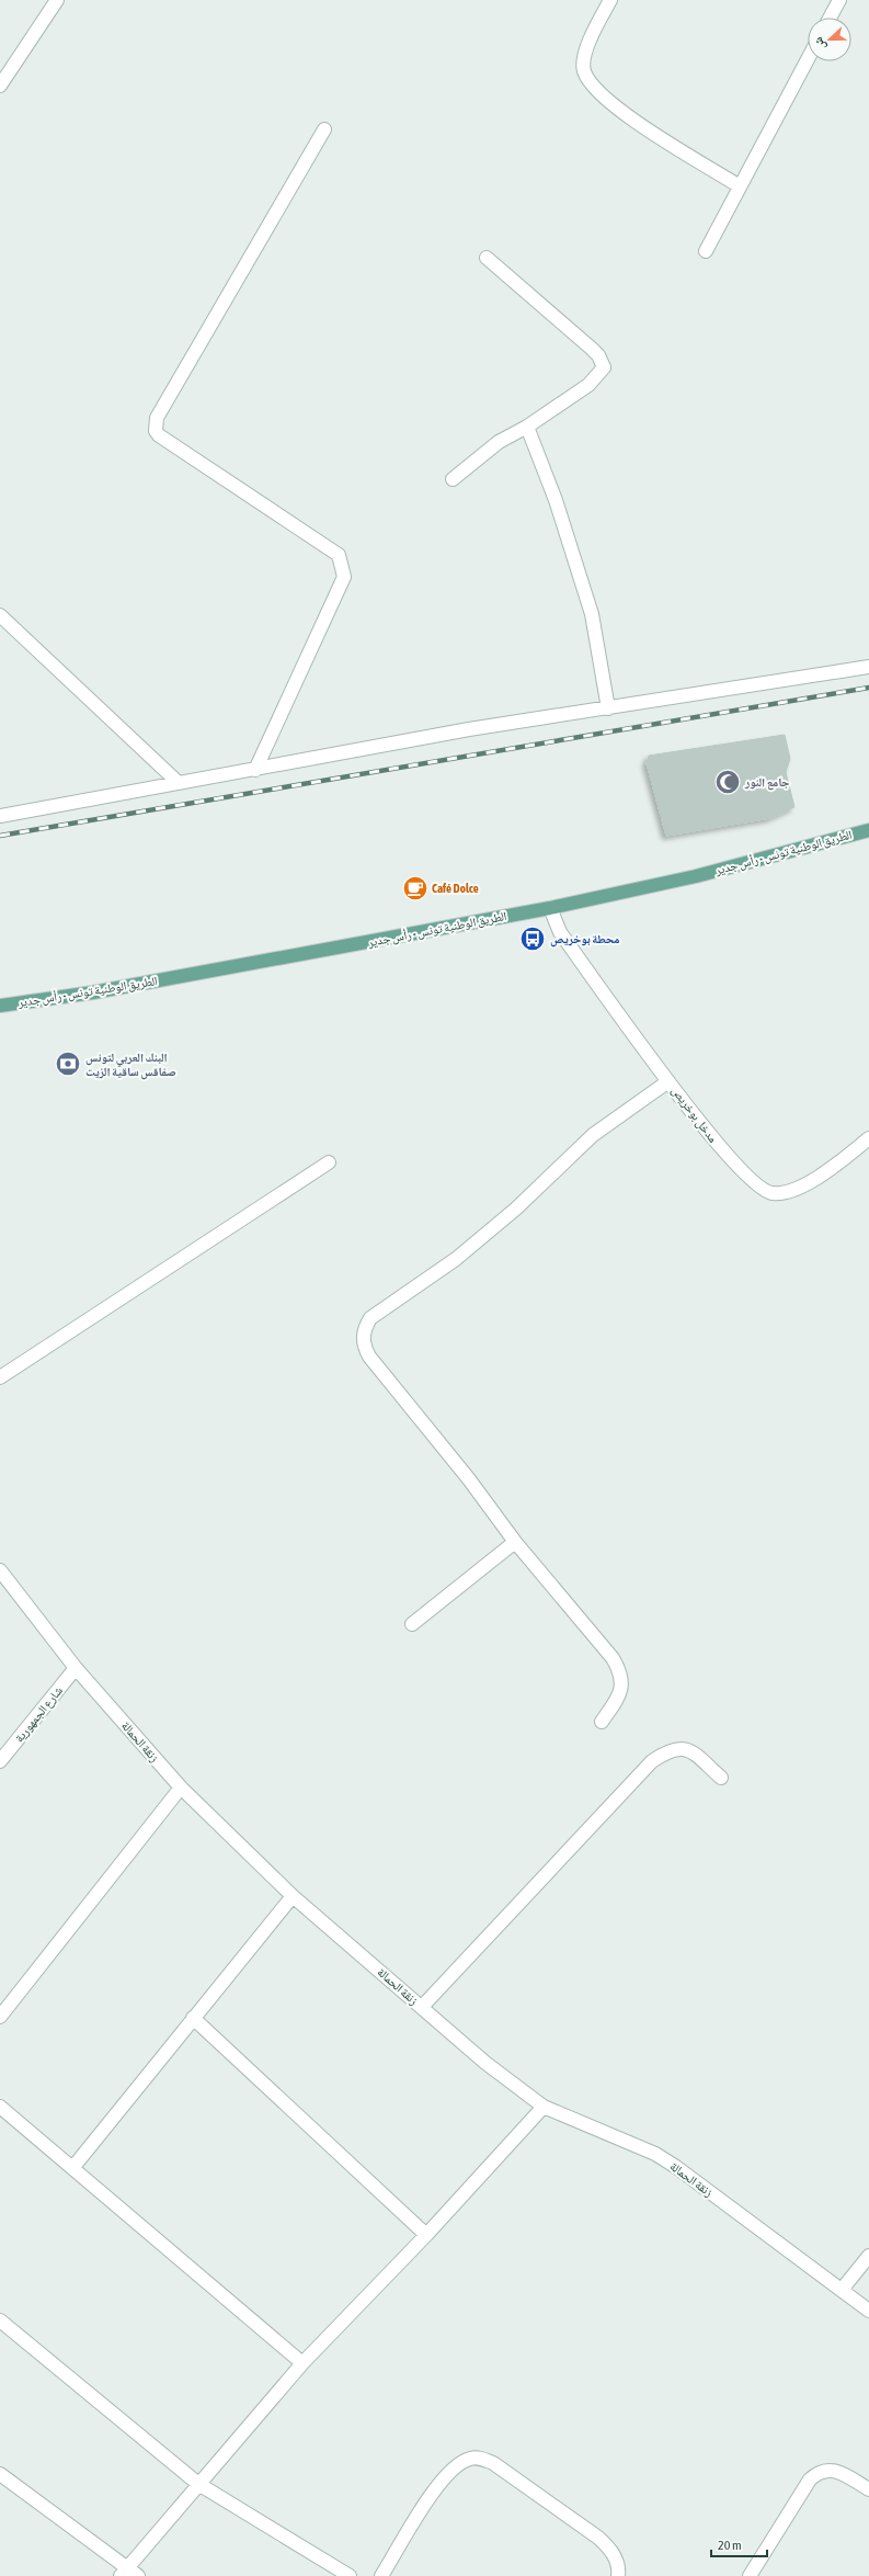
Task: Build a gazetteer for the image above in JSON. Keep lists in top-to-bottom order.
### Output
{
  "streets": {
    "main road": ["الطريق الوطنية تونس - رأس جدير"],
    "street": ["مدخل بوخريص", "شارع الجمهورية", "زنقة الحمالة"]
  },
  "crossings": [
    ["الطريق الوطنية تونس - رأس جدير", "مدخل بوخريص"],
    ["شارع الجمهورية", "زنقة الحمالة"]
  ],
  "places": {
    "mosque": ["جامع النور"],
    "cafe": ["Café Dolce"],
    "bus stop": ["محطة بوخريص"],
    "bank": ["البنك العربي لتونس صفاقس ساقية الزيت"]
  },
  "scale_bar": "20 m",
  "north": "left"
}
